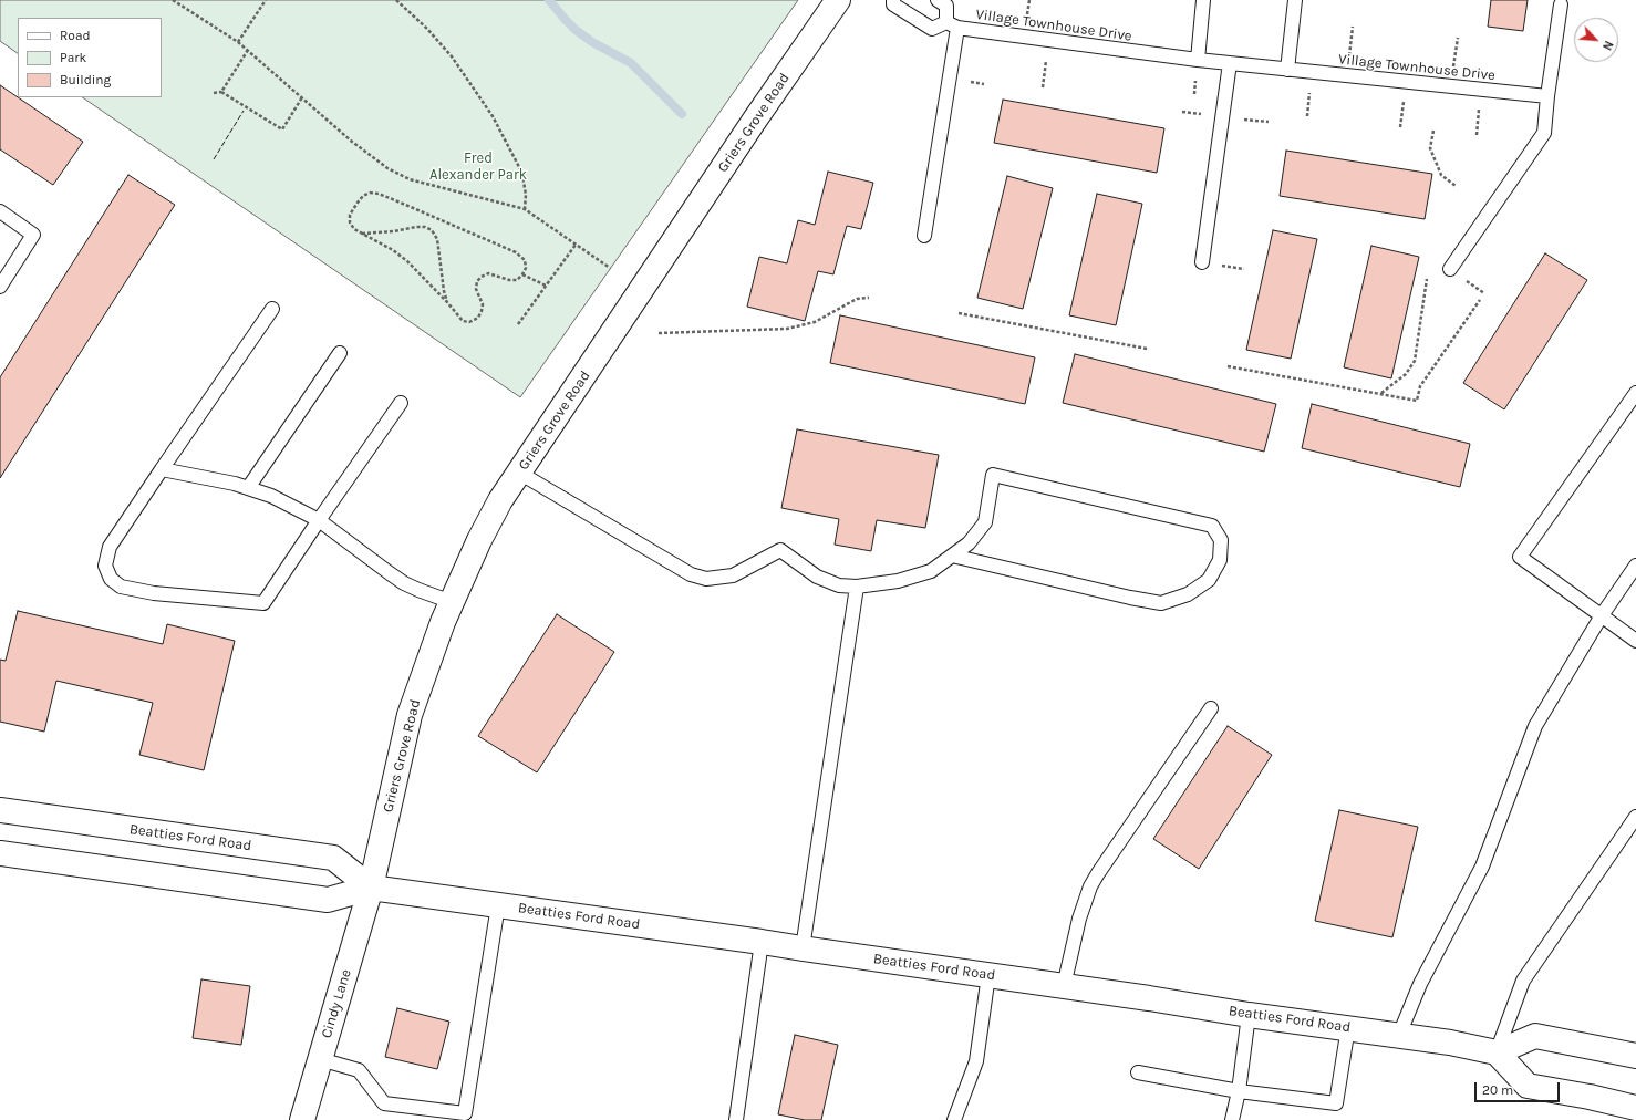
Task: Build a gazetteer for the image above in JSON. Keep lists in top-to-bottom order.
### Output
{
  "streets": {
    "main road": ["Griers Grove Road", "Beatties Ford Road", "Cindy Lane"],
    "lane": ["Village Townhouse Drive"]
  },
  "crossings": [
    ["Griers Grove Road", "Beatties Ford Road"],
    ["Griers Grove Road", "Cindy Lane"],
    ["Beatties Ford Road", "Cindy Lane"]
  ],
  "parks": ["Fred Alexander Park"],
  "legend": ["Road", "Park", "Building"],
  "scale_bar": "20 m",
  "north": "bottom right"
}
